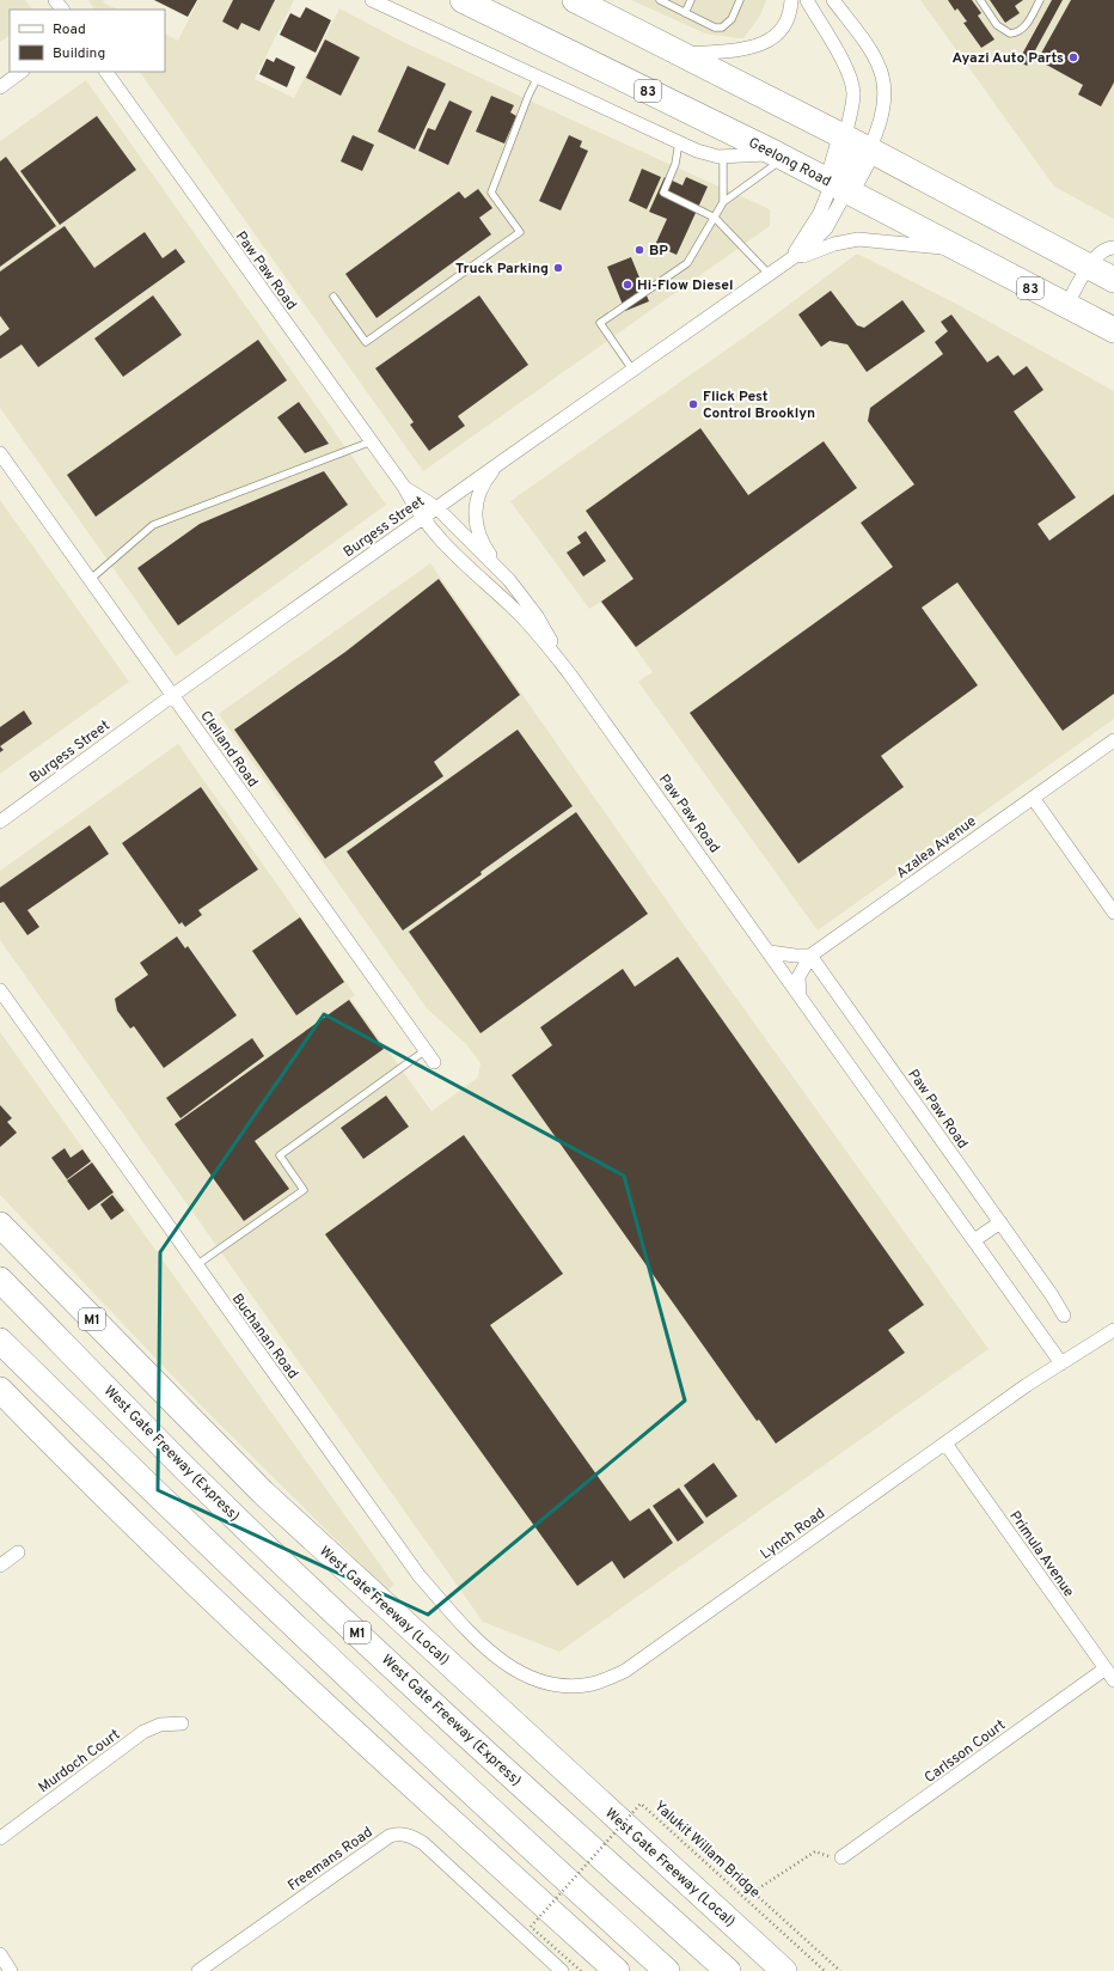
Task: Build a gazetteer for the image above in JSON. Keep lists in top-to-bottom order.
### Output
{
  "streets": {
    "highway": [
      "83",
      "Geelong Road",
      "M1",
      "West Gate Freeway (Express)",
      "West Gate Freeway (Local)"
    ],
    "street": [
      "Paw Paw Road",
      "Burgess Street",
      "Clelland Road",
      "Azalea Avenue",
      "Buchanan Road",
      "Lynch Road",
      "Primula Avenue",
      "Carlsson Court",
      "Murdoch Court",
      "Freemans Road"
    ],
    "path": ["Yalukit Willam Bridge"]
  },
  "crossings": [
    ["Geelong Road", "Burgess Street"],
    ["Paw Paw Road", "Burgess Street"],
    ["Paw Paw Road", "Azalea Avenue"],
    ["Paw Paw Road", "Lynch Road"],
    ["Burgess Street", "Clelland Road"],
    ["Buchanan Road", "Lynch Road"],
    ["Lynch Road", "Primula Avenue"],
    ["Primula Avenue", "Carlsson Court"]
  ],
  "places": [
    "Ayazi Auto Parts",
    "BP",
    "Truck Parking",
    "Hi-Flow Diesel",
    "Flick Pest Control Brooklyn"
  ],
  "legend": ["Road", "Building"]
}
